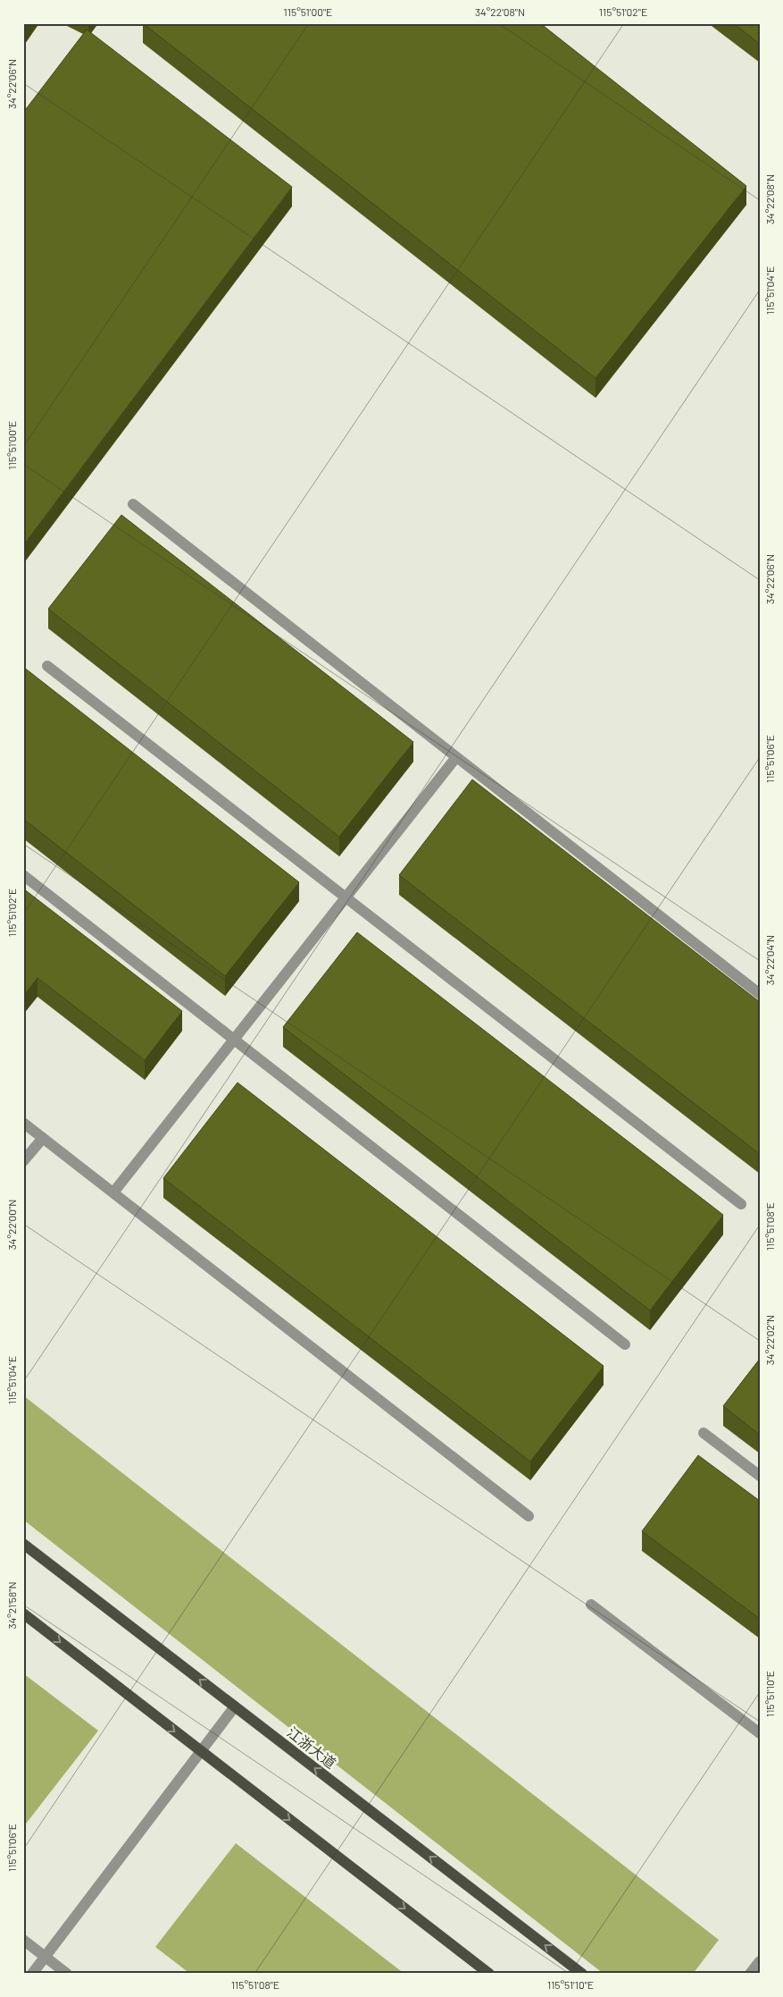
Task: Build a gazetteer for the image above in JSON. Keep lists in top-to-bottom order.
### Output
{
  "streets": {
    "main road": ["江浙大道"]
  },
  "coordinates": [
    "115°51'00\"E",
    "34°22'08\"N",
    "115°51'02\"E",
    "34°22'06\"N",
    "115°51'04\"E",
    "115°51'06\"E",
    "34°22'04\"N",
    "34°22'00\"N",
    "115°51'08\"E",
    "34°22'02\"N",
    "34°21'58\"N",
    "115°51'10\"E"
  ]
}
